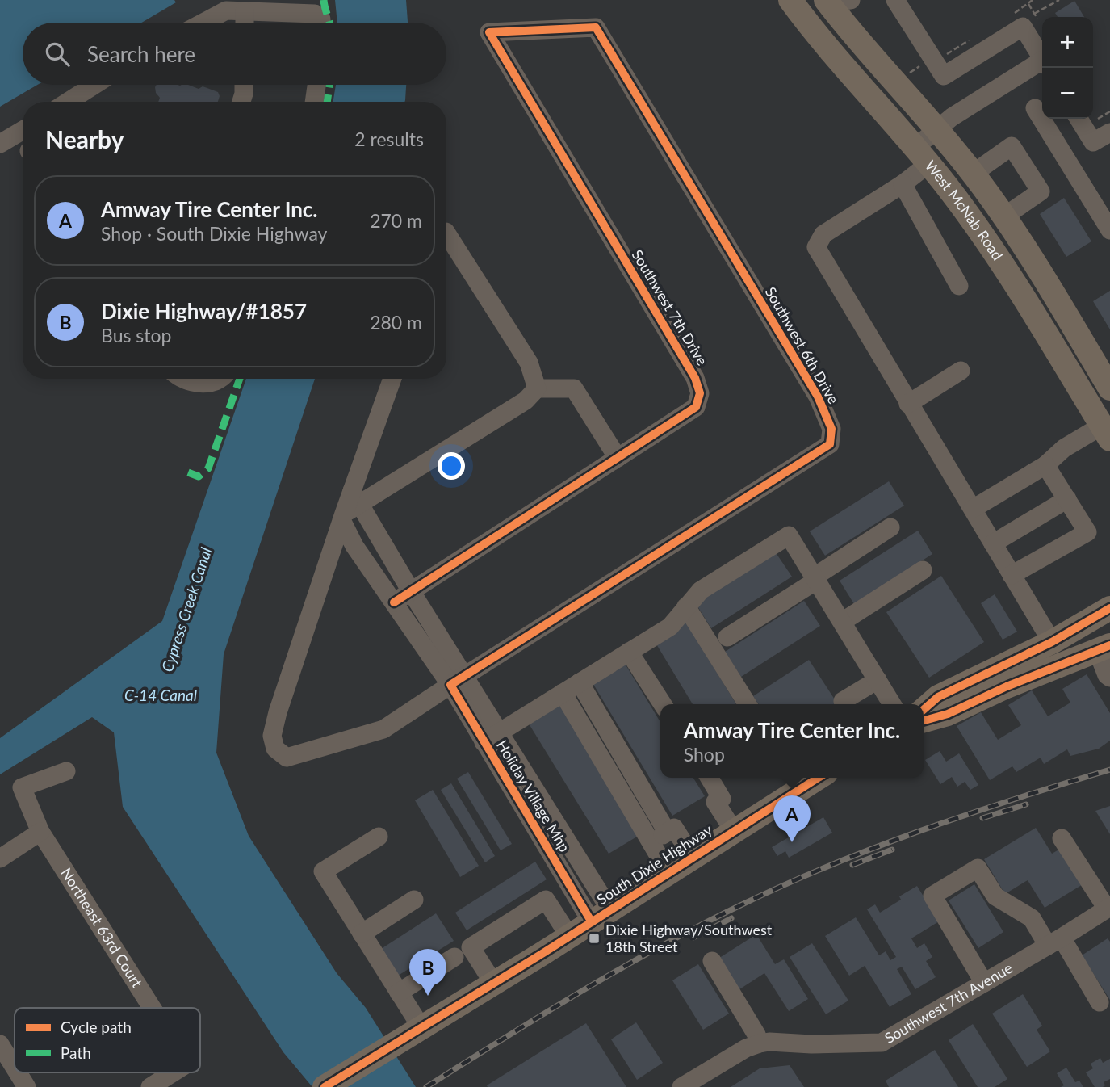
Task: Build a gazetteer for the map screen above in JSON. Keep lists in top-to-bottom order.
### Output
{
  "streets": {
    "main road": ["West McNab Road", "South Dixie Highway"],
    "street": [
      "Southwest 7th Drive",
      "Southwest 6th Drive",
      "Holiday Village Mhp",
      "Northeast 63rd Court",
      "Southwest 7th Avenue"
    ]
  },
  "crossings": [
    ["Southwest 7th Drive", "Southwest 6th Drive"],
    ["Southwest 7th Drive", "Holiday Village Mhp"],
    ["Southwest 6th Drive", "Holiday Village Mhp"],
    ["Holiday Village Mhp", "South Dixie Highway"]
  ],
  "water": ["Cypress Creek Canal", "C-14 Canal"],
  "places": {
    "transit": ["Dixie Highway/Southwest 18th Street"]
  },
  "legend": ["Cycle path", "Path"],
  "page": {
    "map_buttons": ["+", "−"],
    "search": "Search here",
    "heading": ["Nearby", "2 results"],
    "list": [
      {
        "mark": "A",
        "name": "Amway Tire Center Inc.",
        "note": "Shop · South Dixie Highway",
        "value": "270 m"
      },
      {
        "mark": "B",
        "name": "Dixie Highway/#1857",
        "note": "Bus stop",
        "value": "280 m"
      }
    ],
    "popup": ["Amway Tire Center Inc.", "Shop"],
    "pins": ["A", "B"]
  }
}
